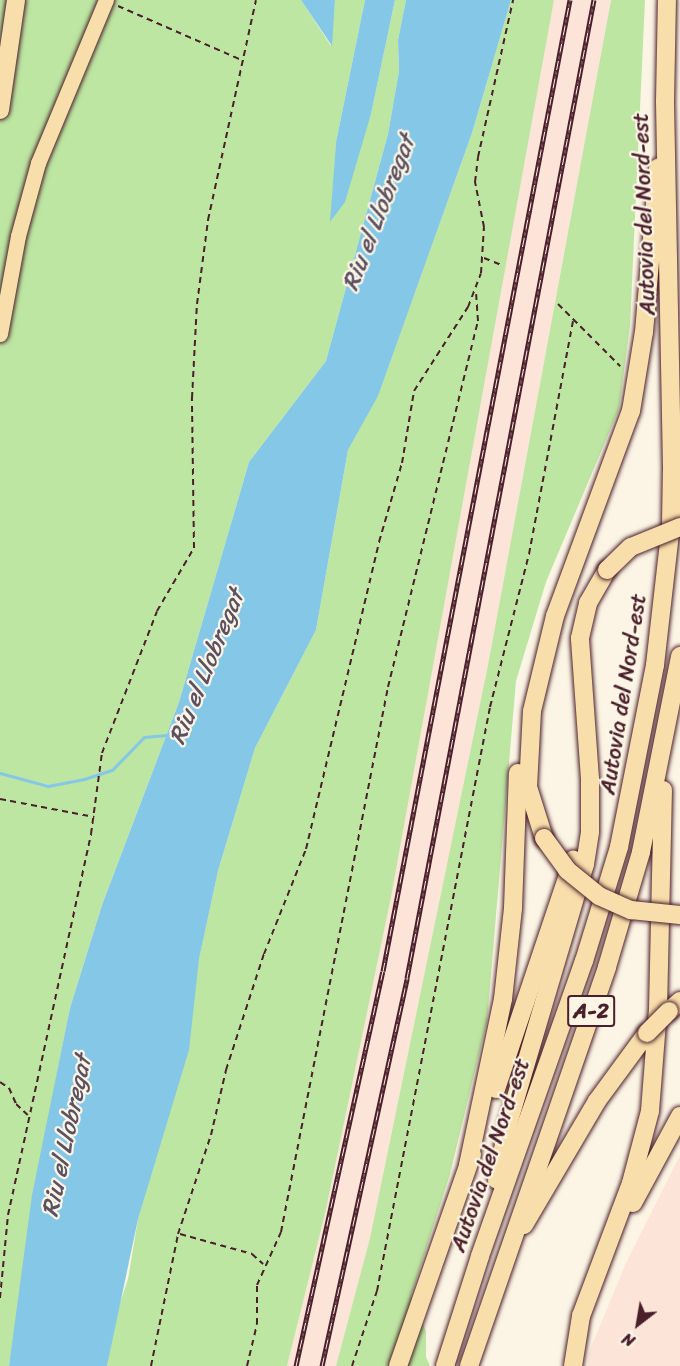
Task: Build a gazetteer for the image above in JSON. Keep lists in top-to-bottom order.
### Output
{
  "streets": {
    "highway": ["Autovia del Nord-est", "A-2"]
  },
  "water": ["Riu el Llobregat"],
  "north": "bottom left"
}
